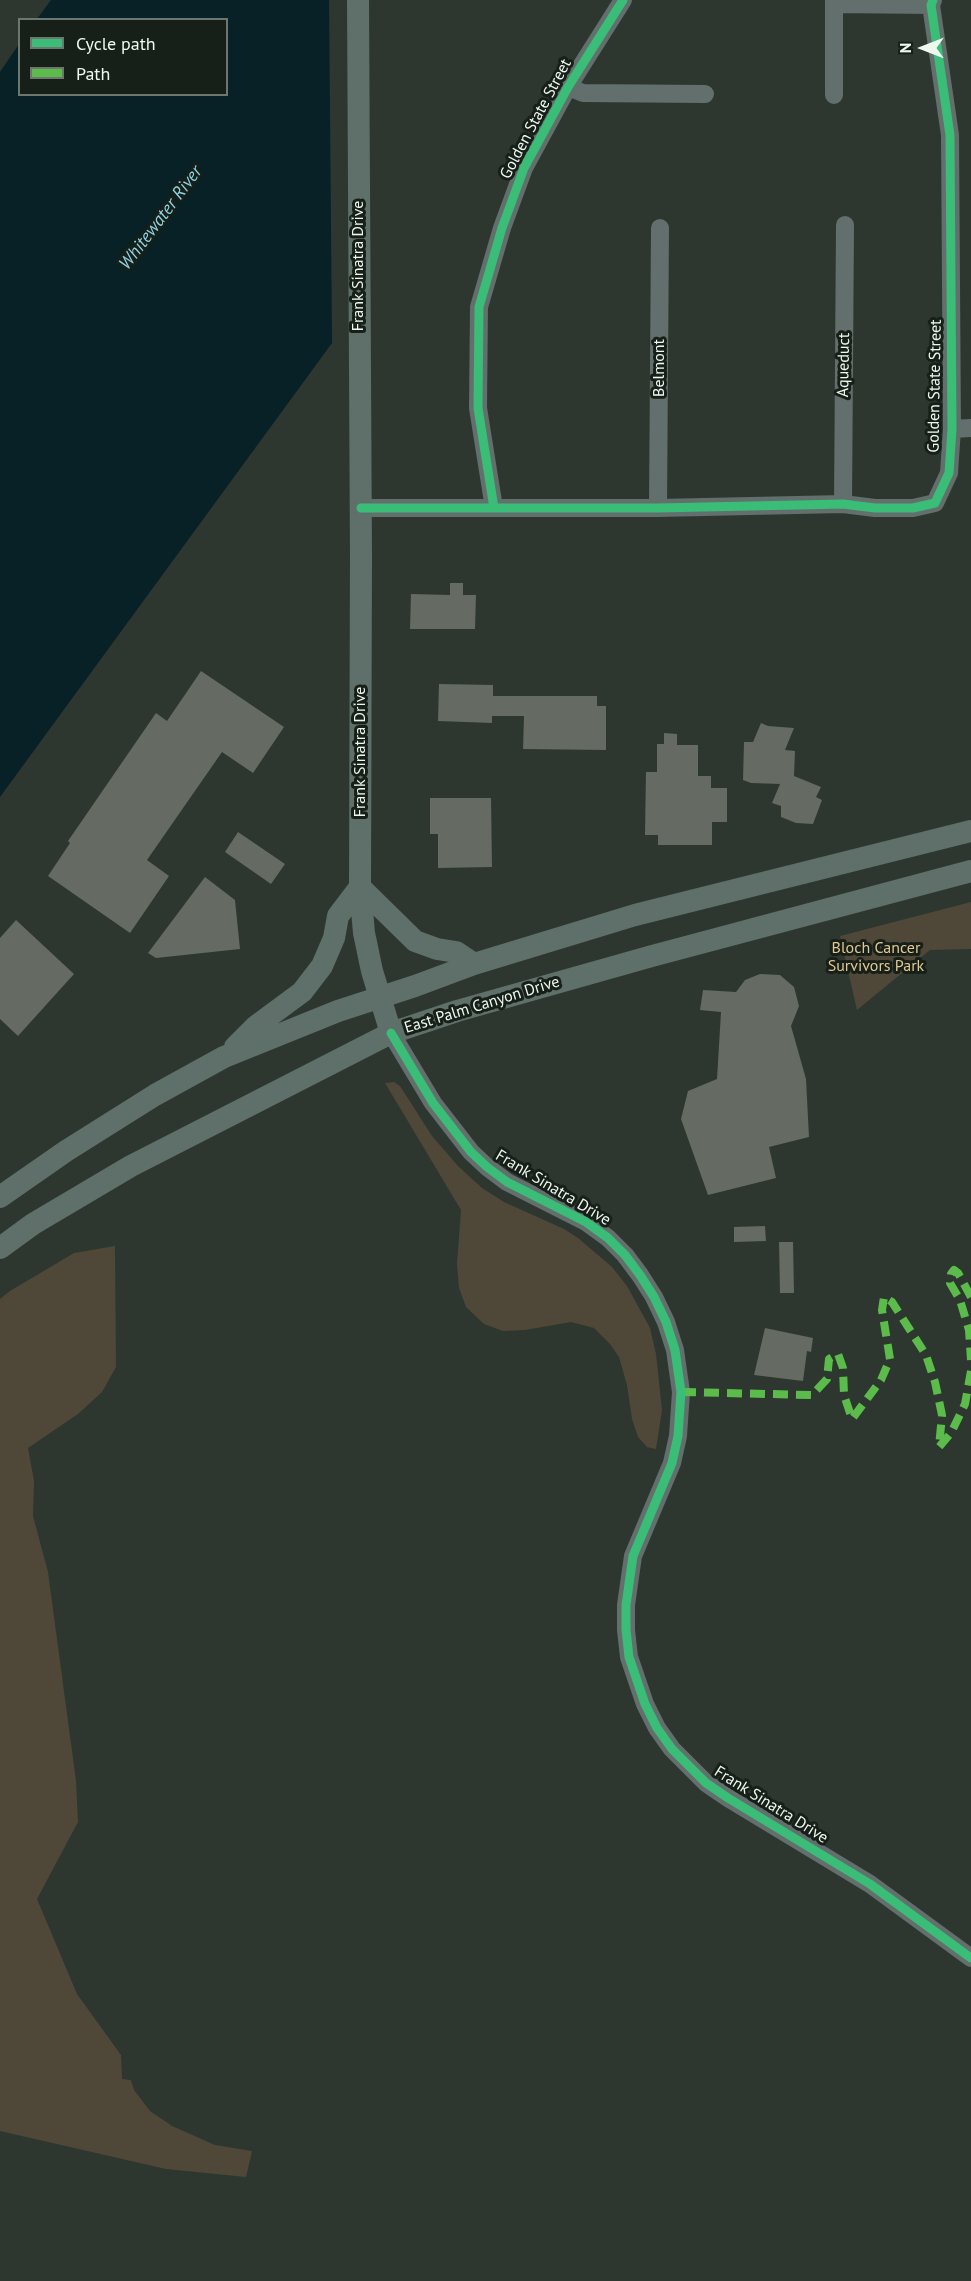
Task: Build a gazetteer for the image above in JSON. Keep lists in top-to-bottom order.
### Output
{
  "streets": {
    "main road": ["Frank Sinatra Drive", "East Palm Canyon Drive"],
    "street": ["Golden State Street", "Aqueduct", "Belmont"]
  },
  "crossings": [
    ["Golden State Street", "Frank Sinatra Drive"],
    ["Golden State Street", "Aqueduct"],
    ["Golden State Street", "Belmont"],
    ["Frank Sinatra Drive", "East Palm Canyon Drive"]
  ],
  "water": ["Whitewater River"],
  "parks": ["Bloch Cancer Survivors Park"],
  "legend": ["Cycle path", "Path"],
  "north": "left"
}
